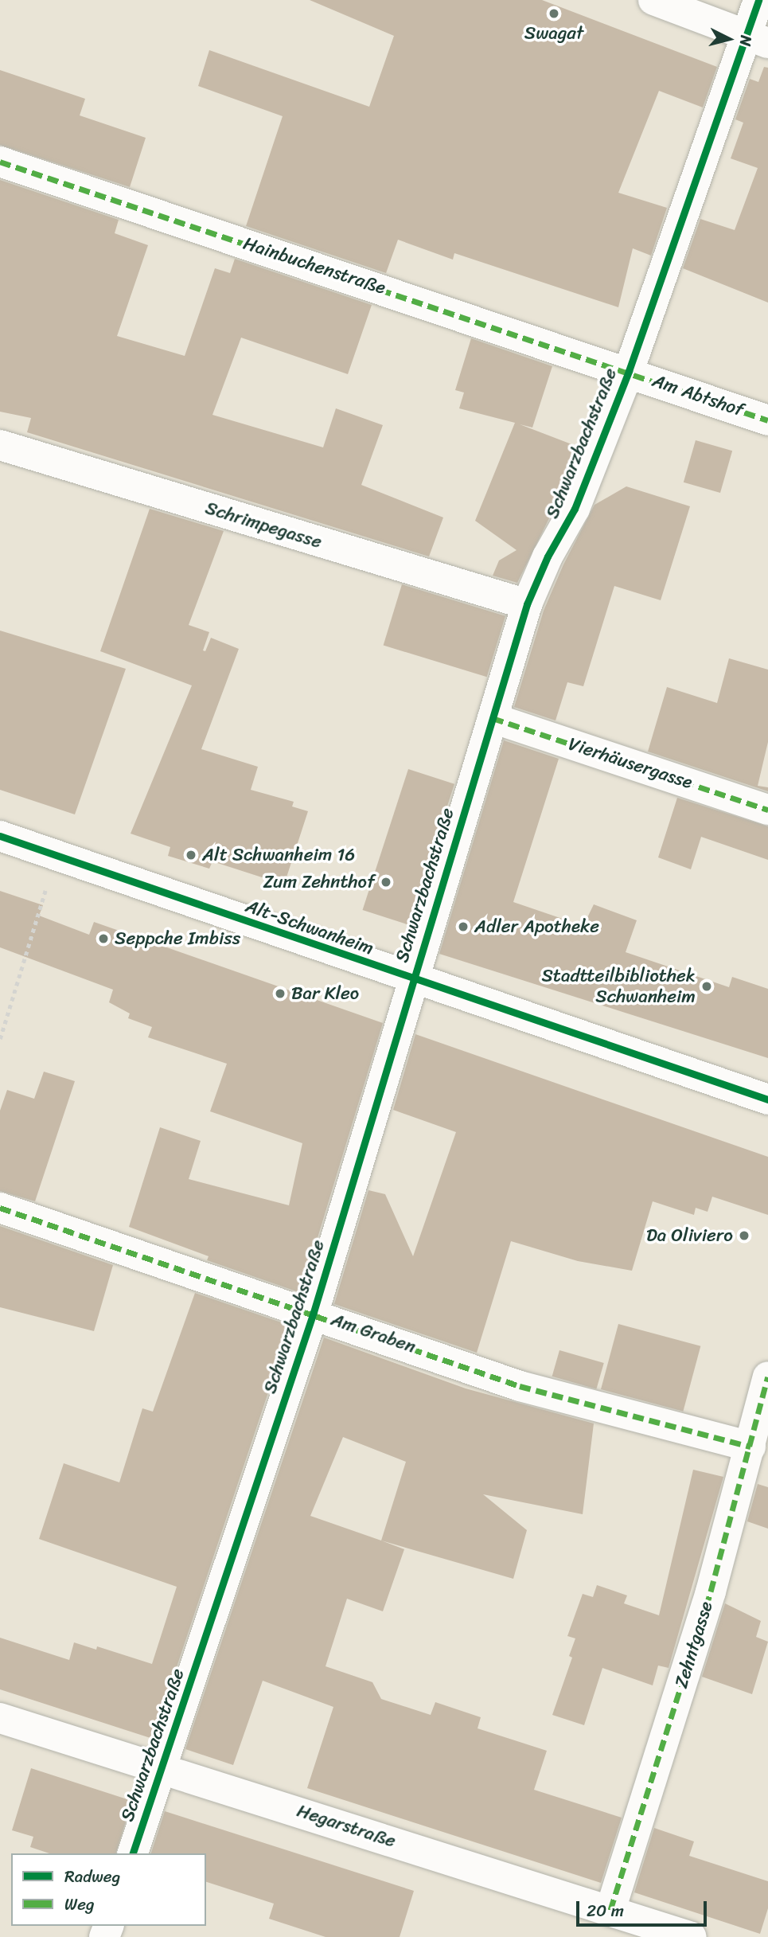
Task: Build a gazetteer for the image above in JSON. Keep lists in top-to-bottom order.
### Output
{
  "streets": {
    "street": [
      "Hainbuchenstraße",
      "Am Abtshof",
      "Schwarzbachstraße",
      "Schrimpegasse",
      "Vierhäusergasse",
      "Alt-Schwanheim",
      "Am Graben",
      "Zehntgasse",
      "Hegarstraße"
    ]
  },
  "crossings": [
    ["Hainbuchenstraße", "Am Abtshof"],
    ["Hainbuchenstraße", "Schwarzbachstraße"],
    ["Am Abtshof", "Schwarzbachstraße"],
    ["Schwarzbachstraße", "Schrimpegasse"],
    ["Schwarzbachstraße", "Vierhäusergasse"],
    ["Schwarzbachstraße", "Alt-Schwanheim"],
    ["Schwarzbachstraße", "Am Graben"],
    ["Schwarzbachstraße", "Hegarstraße"],
    ["Am Graben", "Zehntgasse"],
    ["Zehntgasse", "Hegarstraße"]
  ],
  "places": [
    "Swagat",
    "Alt Schwanheim 16",
    "Zum Zehnthof",
    "Adler Apotheke",
    "Seppche Imbiss",
    "Stadtteilbibliothek Schwanheim",
    "Bar Kleo",
    "Da Oliviero"
  ],
  "legend": ["Radweg", "Weg"],
  "scale_bar": "20 m",
  "north": "right"
}
